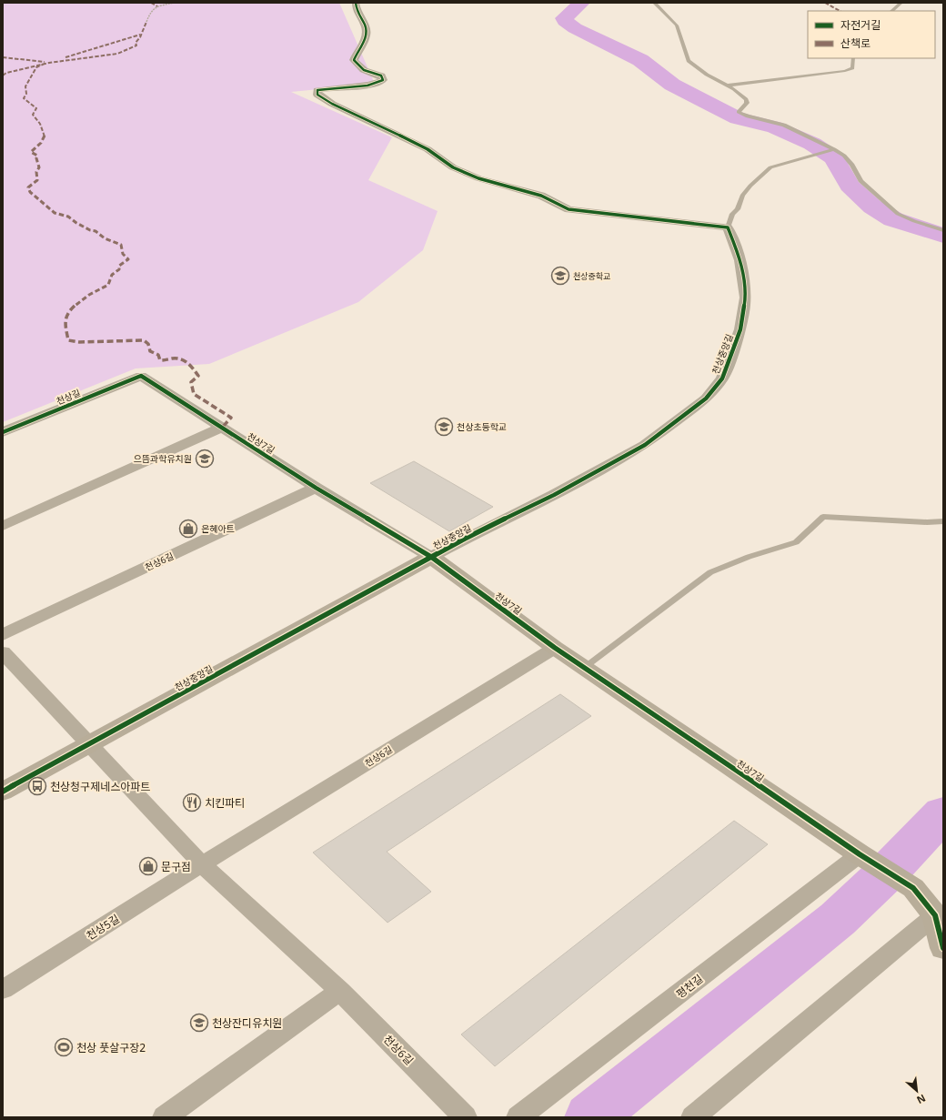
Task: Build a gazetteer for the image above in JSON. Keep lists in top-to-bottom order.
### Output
{
  "streets": {
    "street": [
      "천상중앙길",
      "천상길",
      "천상7길",
      "천상6길",
      "천상5길",
      "평천길"
    ]
  },
  "crossings": [
    ["천상중앙길", "천상7길"],
    ["천상중앙길", "천상6길"],
    ["천상길", "천상7길"],
    ["천상7길", "천상6길"],
    ["천상7길", "평천길"],
    ["천상6길", "천상5길"]
  ],
  "places": {
    "school or university": [
      "천상중학교",
      "천상초등학교",
      "으뜸과학유치원",
      "천상잔디유치원"
    ],
    "shop": ["은혜아트", "문구점"],
    "bus stop": ["천상청구제네스아파트"],
    "restaurant": ["치킨파티"],
    "sports": ["천상 풋살구장2"]
  },
  "legend": ["자전거길", "산책로"],
  "north": "bottom right"
}
